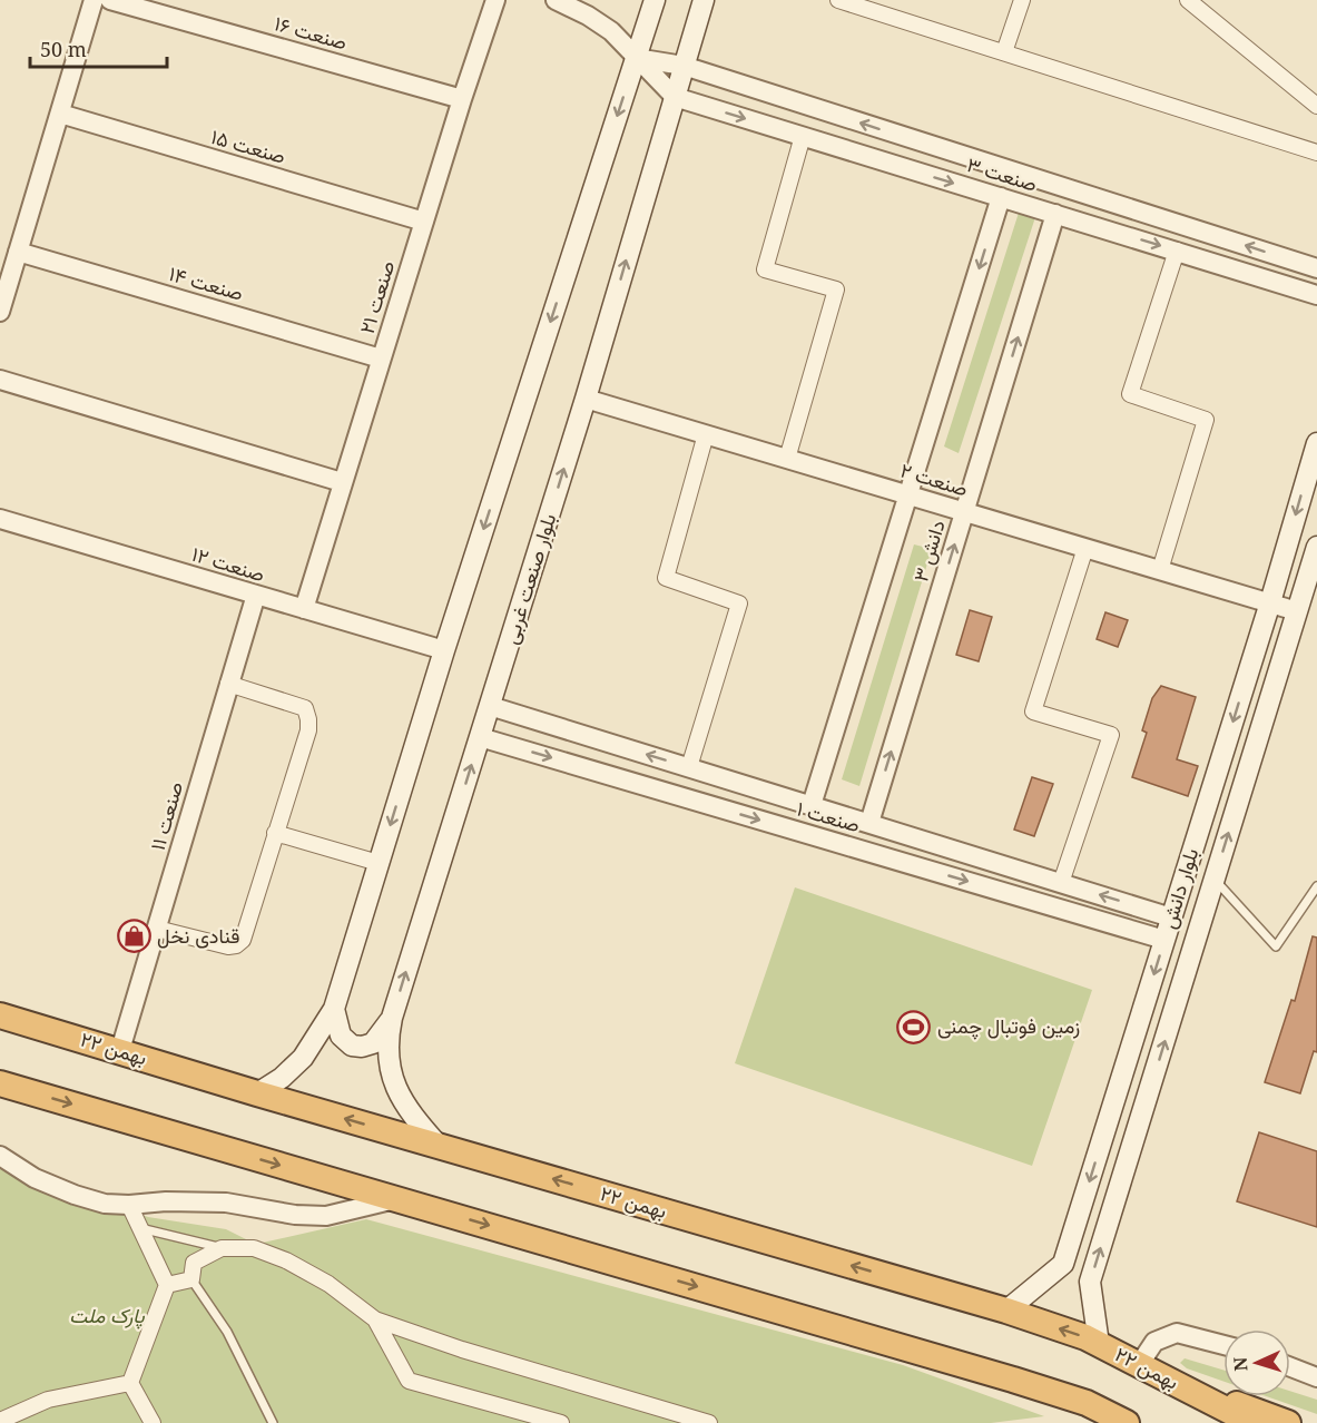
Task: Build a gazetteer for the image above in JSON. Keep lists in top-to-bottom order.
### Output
{
  "streets": {
    "highway": ["۲۲ بهمن"],
    "main road": ["بلوار صنعت غربی", "بلوار دانش"],
    "street": [
      "صنعت ۱۶",
      "صنعت ۱۵",
      "صنعت ۳",
      "صنعت ۱۴",
      "صنعت ۲۱",
      "صنعت ۲",
      "دانش ۳",
      "صنعت ۱۲",
      "صنعت ۱۱",
      "صنعت ۱"
    ]
  },
  "crossings": [
    ["صنعت ۱۶", "صنعت ۲۱"],
    ["صنعت ۱۵", "صنعت ۲۱"],
    ["صنعت ۳", "دانش ۳"],
    ["صنعت ۳", "بلوار صنعت غربی"],
    ["صنعت ۱۴", "صنعت ۲۱"],
    ["صنعت ۲۱", "صنعت ۱۲"],
    ["صنعت ۲", "دانش ۳"],
    ["صنعت ۲", "بلوار صنعت غربی"],
    ["صنعت ۲", "بلوار دانش"],
    ["دانش ۳", "صنعت ۱"],
    ["صنعت ۱۲", "صنعت ۱۱"],
    ["بلوار صنعت غربی", "صنعت ۱"],
    ["بلوار صنعت غربی", "۲۲ بهمن"],
    ["صنعت ۱۱", "۲۲ بهمن"],
    ["صنعت ۱", "بلوار دانش"],
    ["بلوار دانش", "۲۲ بهمن"]
  ],
  "parks": ["پارک ملت"],
  "places": {
    "shop": ["قنادی نخل"],
    "sports": ["زمین فوتبال چمنی"]
  },
  "scale_bar": "50 m",
  "north": "left"
}
